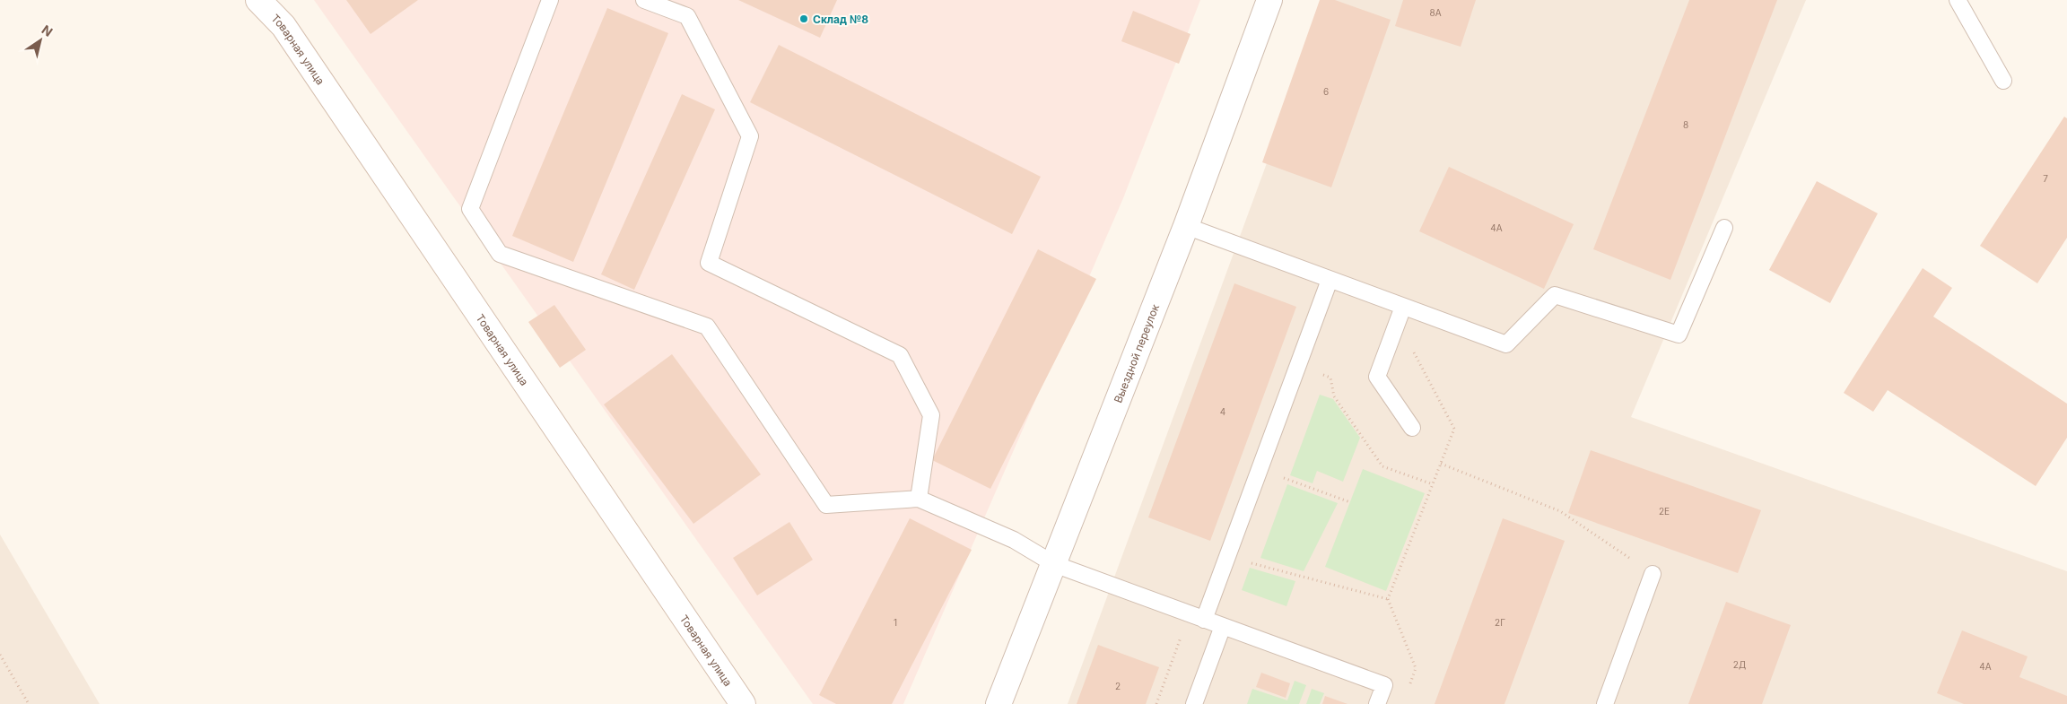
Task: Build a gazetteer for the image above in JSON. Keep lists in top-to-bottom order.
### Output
{
  "streets": {
    "main road": ["Товарная улица", "Выездной переулок"]
  },
  "places": ["Склад №8"],
  "house_numbers": [
    "8А",
    "6",
    "8",
    "7",
    "4А",
    "4",
    "2Е",
    "1",
    "2Г",
    "2Д",
    "4А",
    "2"
  ],
  "north": "top right"
}
